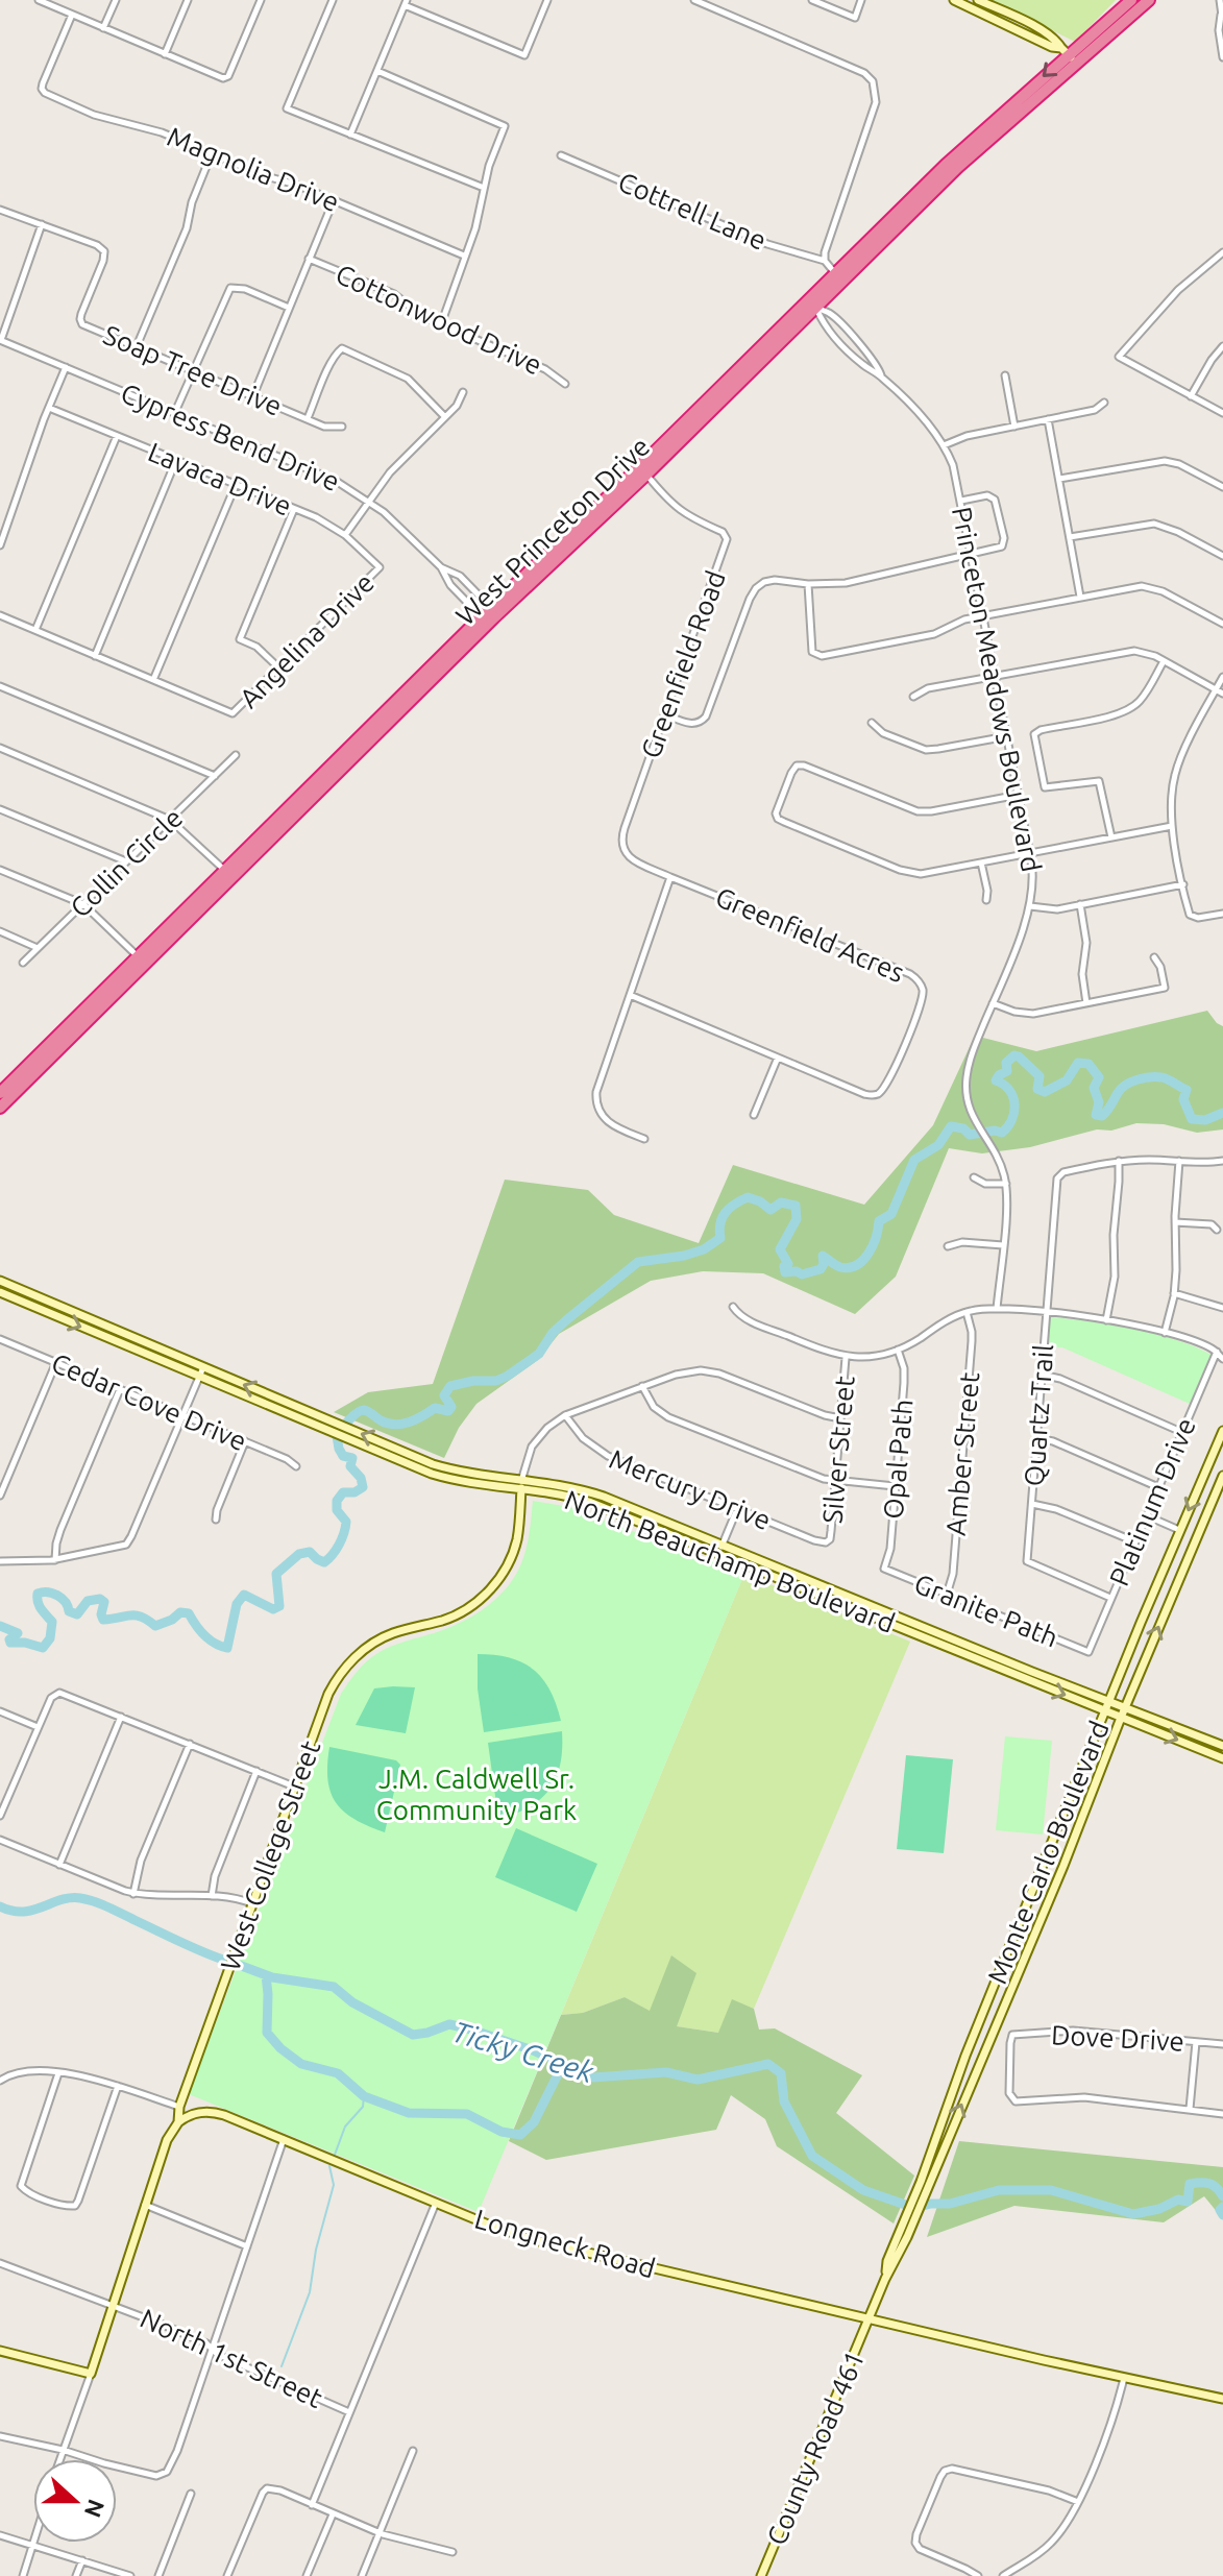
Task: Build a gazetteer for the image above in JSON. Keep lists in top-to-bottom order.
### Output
{
  "streets": {
    "highway": ["West Princeton Drive"],
    "street": [
      "Magnolia Drive",
      "Cottrell Lane",
      "Cottonwood Drive",
      "Soap Tree Drive",
      "Cypress Bend Drive",
      "Lavaca Drive",
      "Angelina Drive",
      "Greenfield Road",
      "Princeton Meadows Boulevard",
      "Collin Circle",
      "Greenfield Acres",
      "Cedar Cove Drive",
      "Quartz Trail",
      "Silver Street",
      "Amber Street",
      "Opal Path",
      "Mercury Drive",
      "Platinum Drive",
      "North Beauchamp Boulevard",
      "Granite Path",
      "Monte Carlo Boulevard",
      "West College Street",
      "Dove Drive",
      "Longneck Road",
      "North 1st Street",
      "County Road 461"
    ]
  },
  "crossings": [
    ["Cypress Bend Drive", "West Princeton Drive"],
    ["Lavaca Drive", "Angelina Drive"],
    ["West Princeton Drive", "Greenfield Road"],
    ["West Princeton Drive", "Princeton Meadows Boulevard"],
    ["Greenfield Road", "Greenfield Acres"],
    ["Quartz Trail", "Platinum Drive"],
    ["Silver Street", "Mercury Drive"],
    ["Amber Street", "Granite Path"],
    ["Opal Path", "Granite Path"],
    ["Platinum Drive", "Granite Path"],
    ["North Beauchamp Boulevard", "Monte Carlo Boulevard"],
    ["North Beauchamp Boulevard", "West College Street"],
    ["Monte Carlo Boulevard", "Longneck Road"],
    ["Monte Carlo Boulevard", "County Road 461"],
    ["West College Street", "Longneck Road"],
    ["West College Street", "North 1st Street"],
    ["Longneck Road", "County Road 461"]
  ],
  "water": ["Ticky Creek"],
  "parks": ["J.M. Caldwell Sr. Community Park"],
  "north": "right"
}
